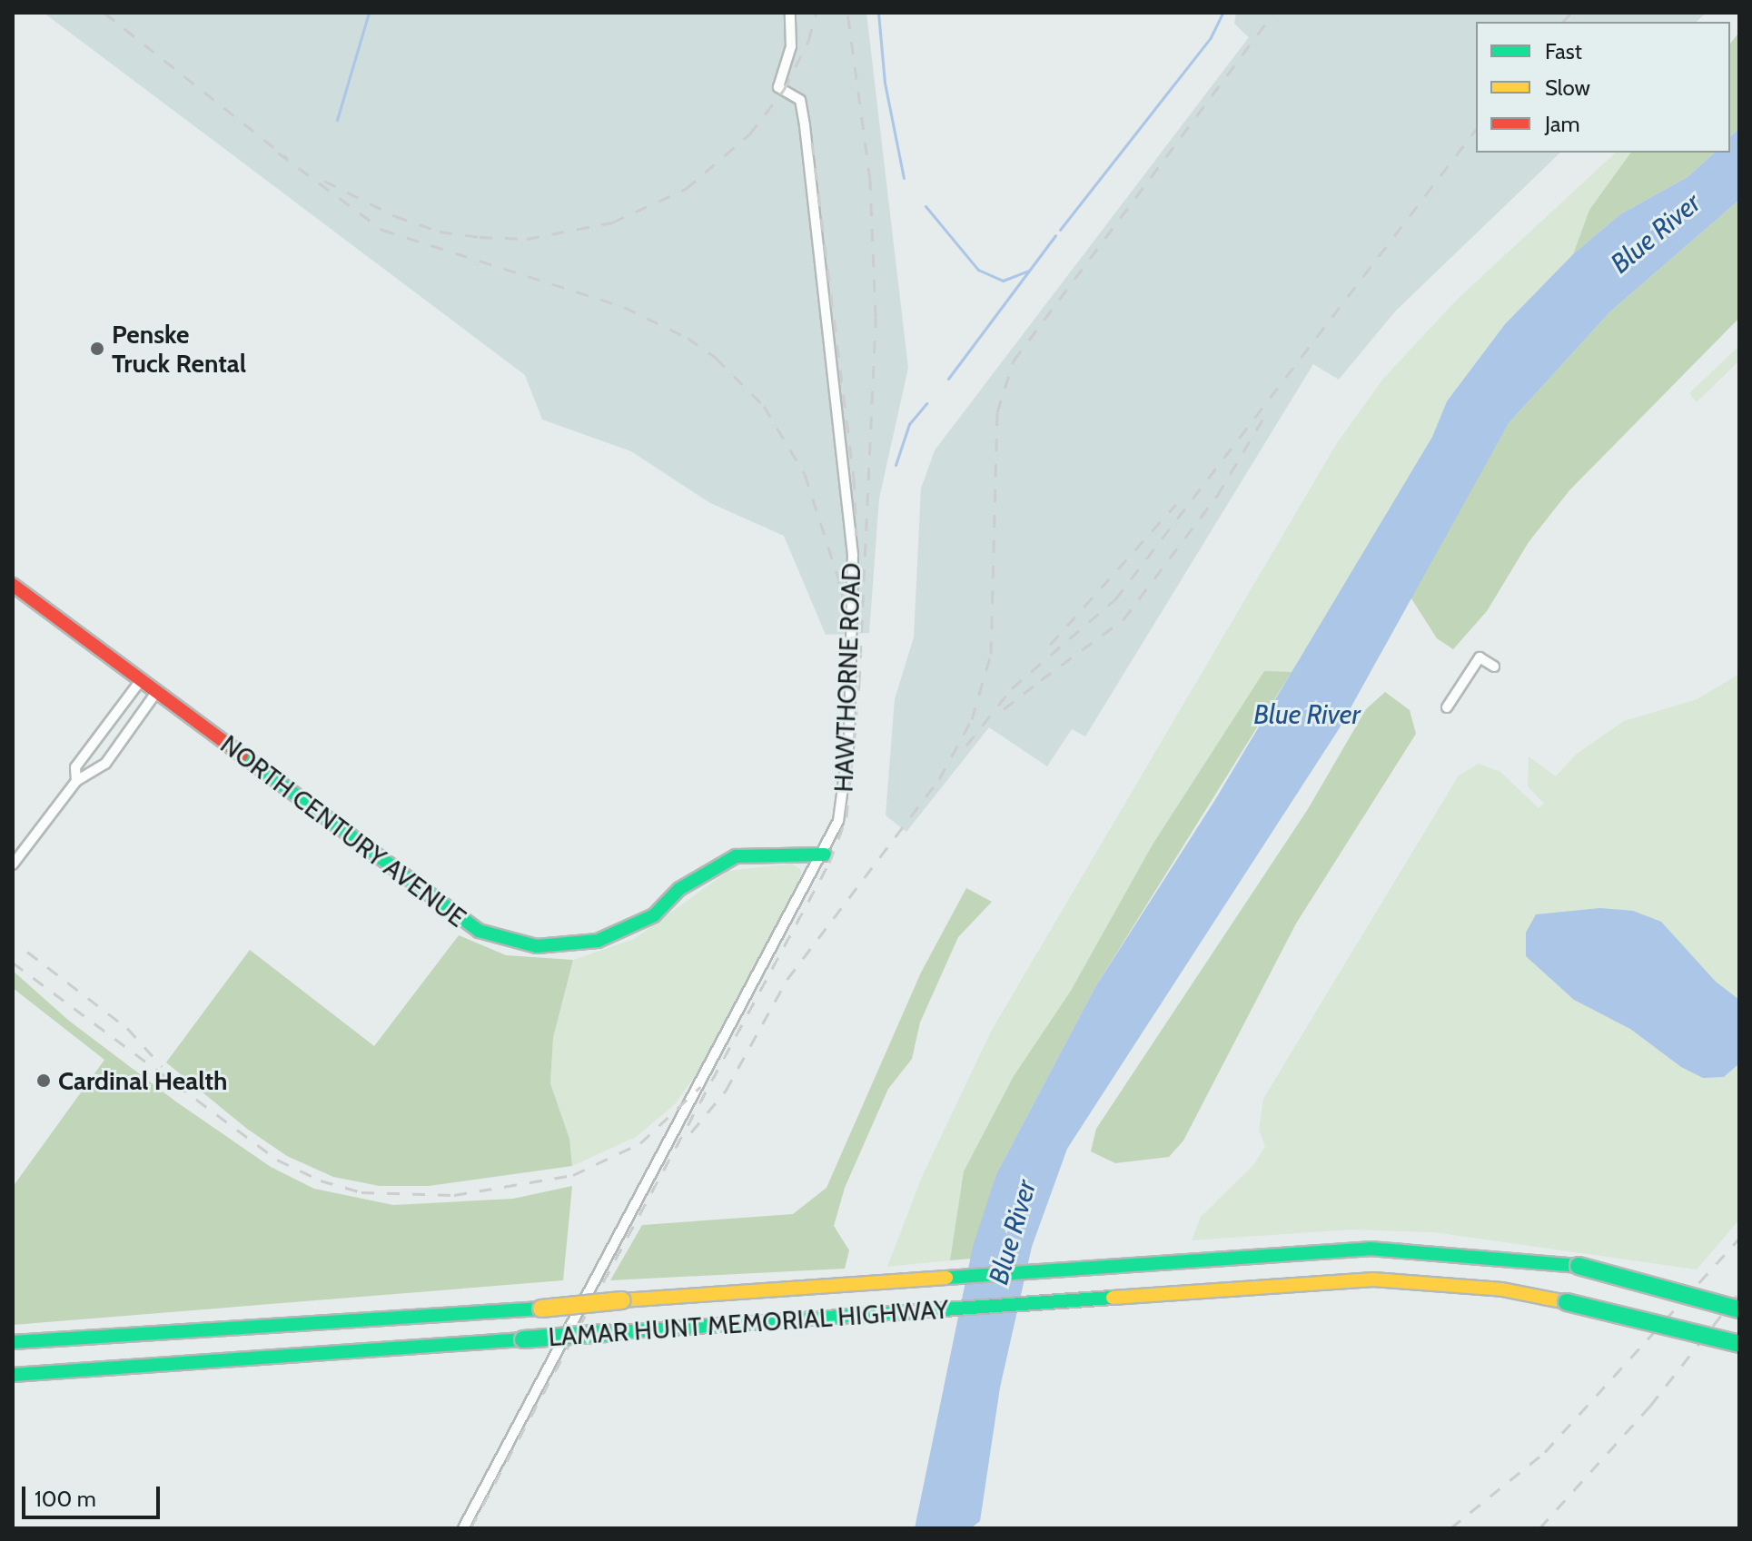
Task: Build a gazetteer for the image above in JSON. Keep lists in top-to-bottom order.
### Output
{
  "streets": {
    "main road": ["NORTH CENTURY AVENUE", "LAMAR HUNT MEMORIAL HIGHWAY"],
    "street": ["HAWTHORNE ROAD"]
  },
  "crossings": [
    ["HAWTHORNE ROAD", "NORTH CENTURY AVENUE"]
  ],
  "water": ["Blue River"],
  "places": ["Penske Truck Rental", "Cardinal Health"],
  "legend": ["Fast", "Slow", "Jam"],
  "scale_bar": "100 m"
}
